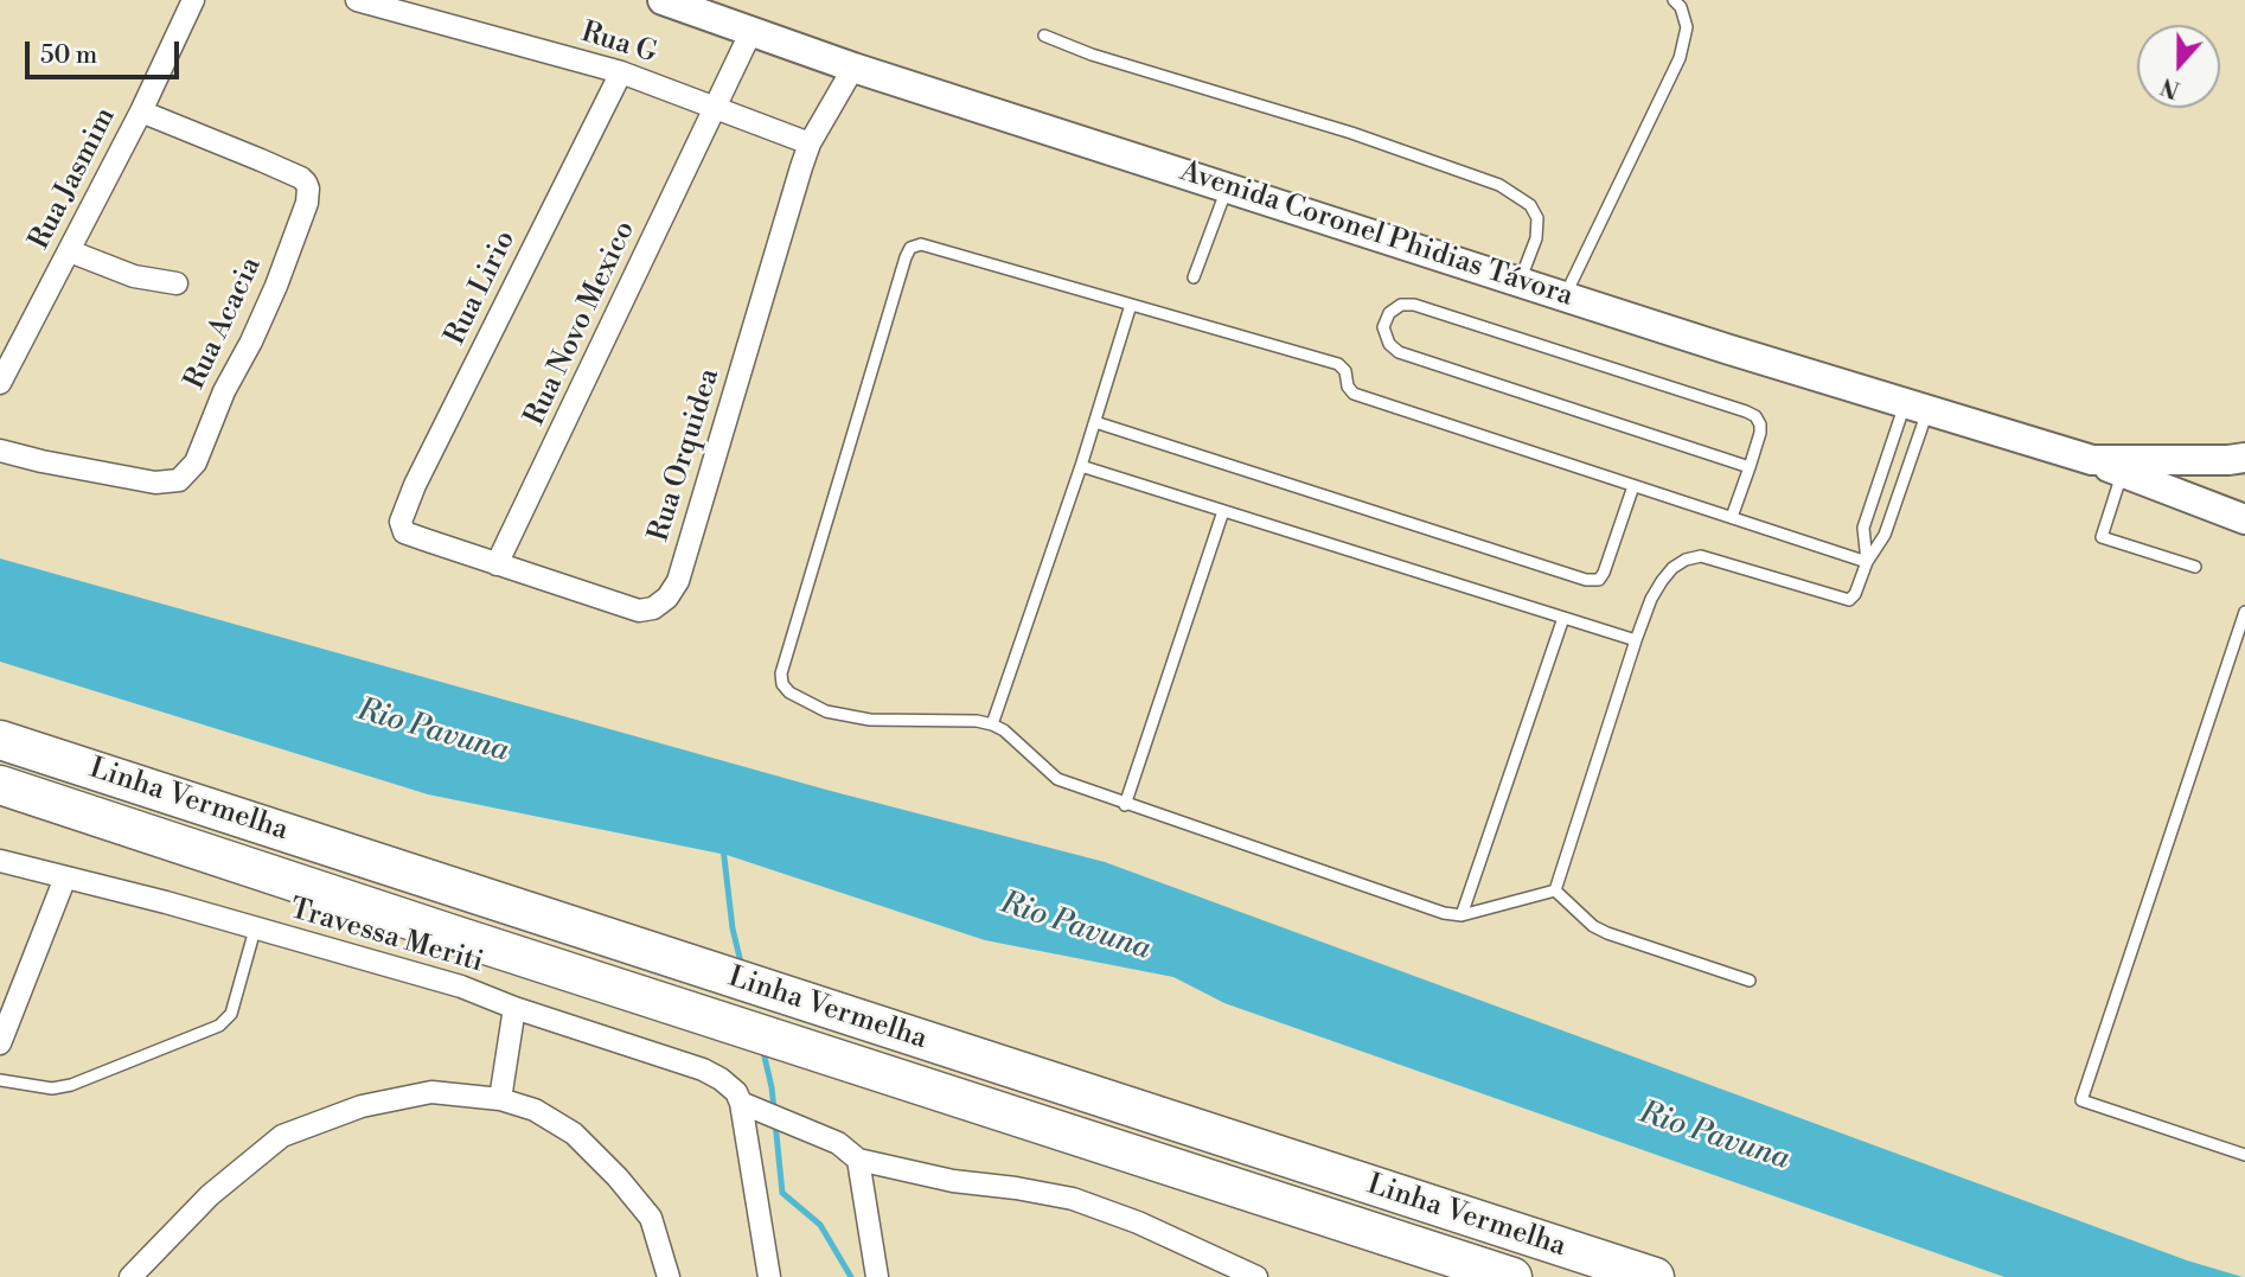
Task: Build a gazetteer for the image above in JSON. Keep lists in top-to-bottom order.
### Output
{
  "streets": {
    "highway": ["Linha Vermelha"],
    "street": [
      "Rua G",
      "Rua Jasmim",
      "Avenida Coronel Phidias Távora",
      "Rua Lirio",
      "Rua Acacia",
      "Rua Novo Mexico",
      "Rua Orquidea",
      "Travessa Meriti"
    ]
  },
  "crossings": [
    ["Rua G", "Rua Lirio"],
    ["Rua G", "Rua Novo Mexico"],
    ["Rua G", "Rua Orquidea"],
    ["Rua Jasmim", "Rua Acacia"],
    ["Avenida Coronel Phidias Távora", "Rua Orquidea"],
    ["Rua Lirio", "Rua Orquidea"],
    ["Rua Novo Mexico", "Rua Orquidea"]
  ],
  "water": ["Rio Pavuna"],
  "scale_bar": "50 m",
  "north": "bottom"
}
